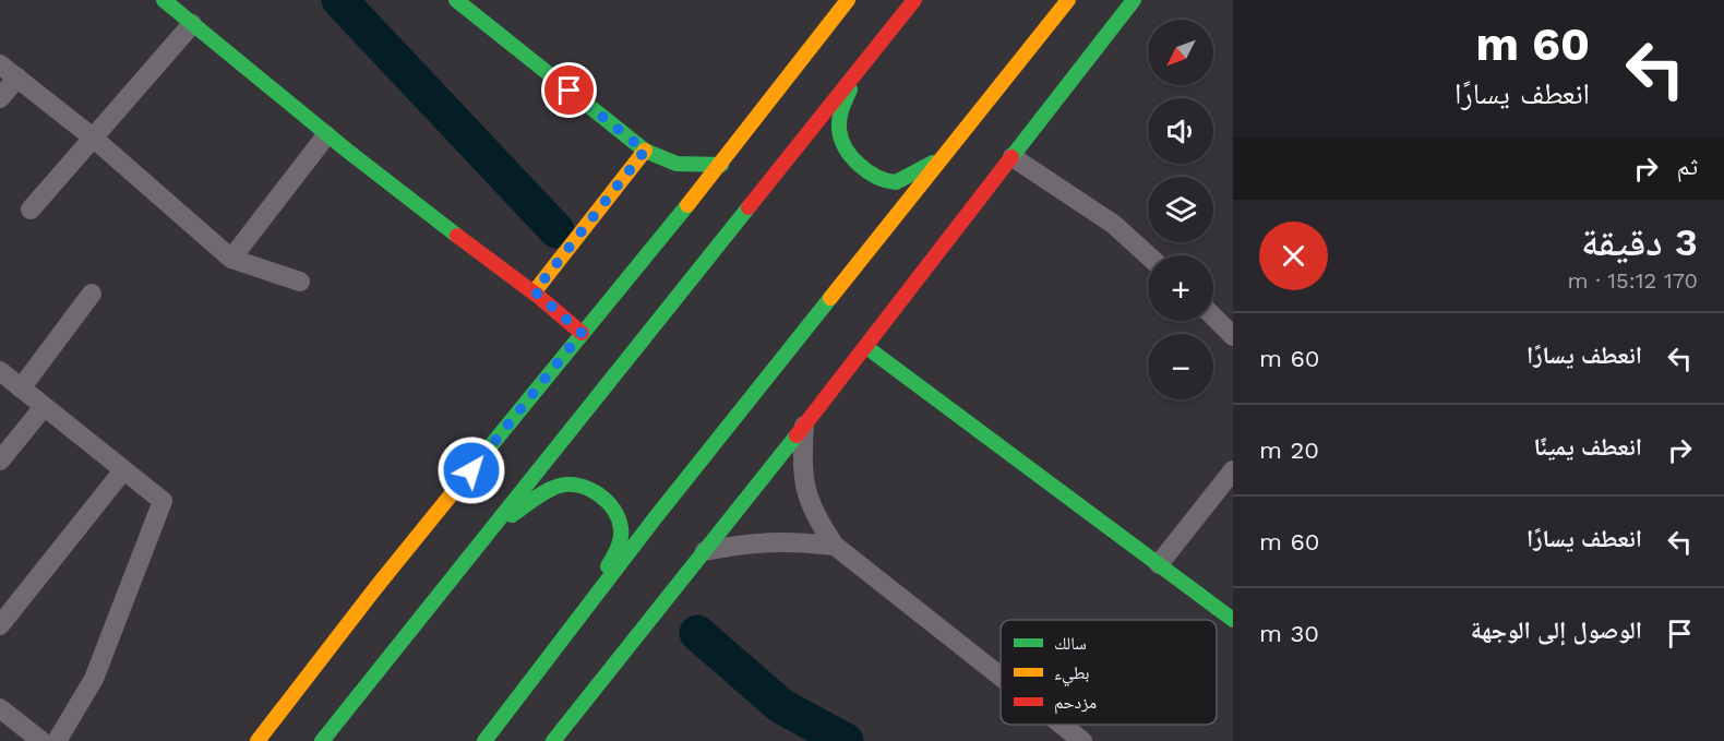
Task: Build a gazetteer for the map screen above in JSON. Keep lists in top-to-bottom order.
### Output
{
  "legend": ["سالك", "بطيء", "مزدحم"],
  "north": "bottom left",
  "page": {
    "turn": ["60 m", "انعطف يسارًا"],
    "map_buttons": ["+", "−"],
    "then": "ثم",
    "heading": ["3 دقيقة", "170 m · 15:12"],
    "list": [
      {
        "name": "انعطف يسارًا",
        "value": "60 m"
      },
      {
        "name": "انعطف يمينًا",
        "value": "20 m"
      },
      {
        "name": "انعطف يسارًا",
        "value": "60 m"
      },
      {
        "name": "الوصول إلى الوجهة",
        "value": "30 m"
      }
    ]
  }
}
